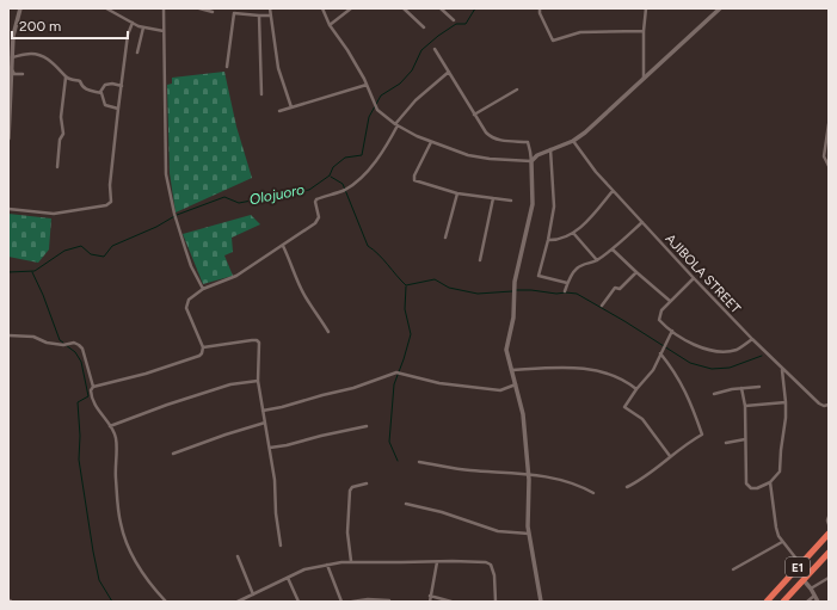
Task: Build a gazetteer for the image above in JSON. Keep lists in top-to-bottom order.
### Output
{
  "streets": {
    "highway": ["E1"],
    "street": ["AJIBOLA STREET"]
  },
  "water": ["Olojuoro"],
  "scale_bar": "200 m"
}
